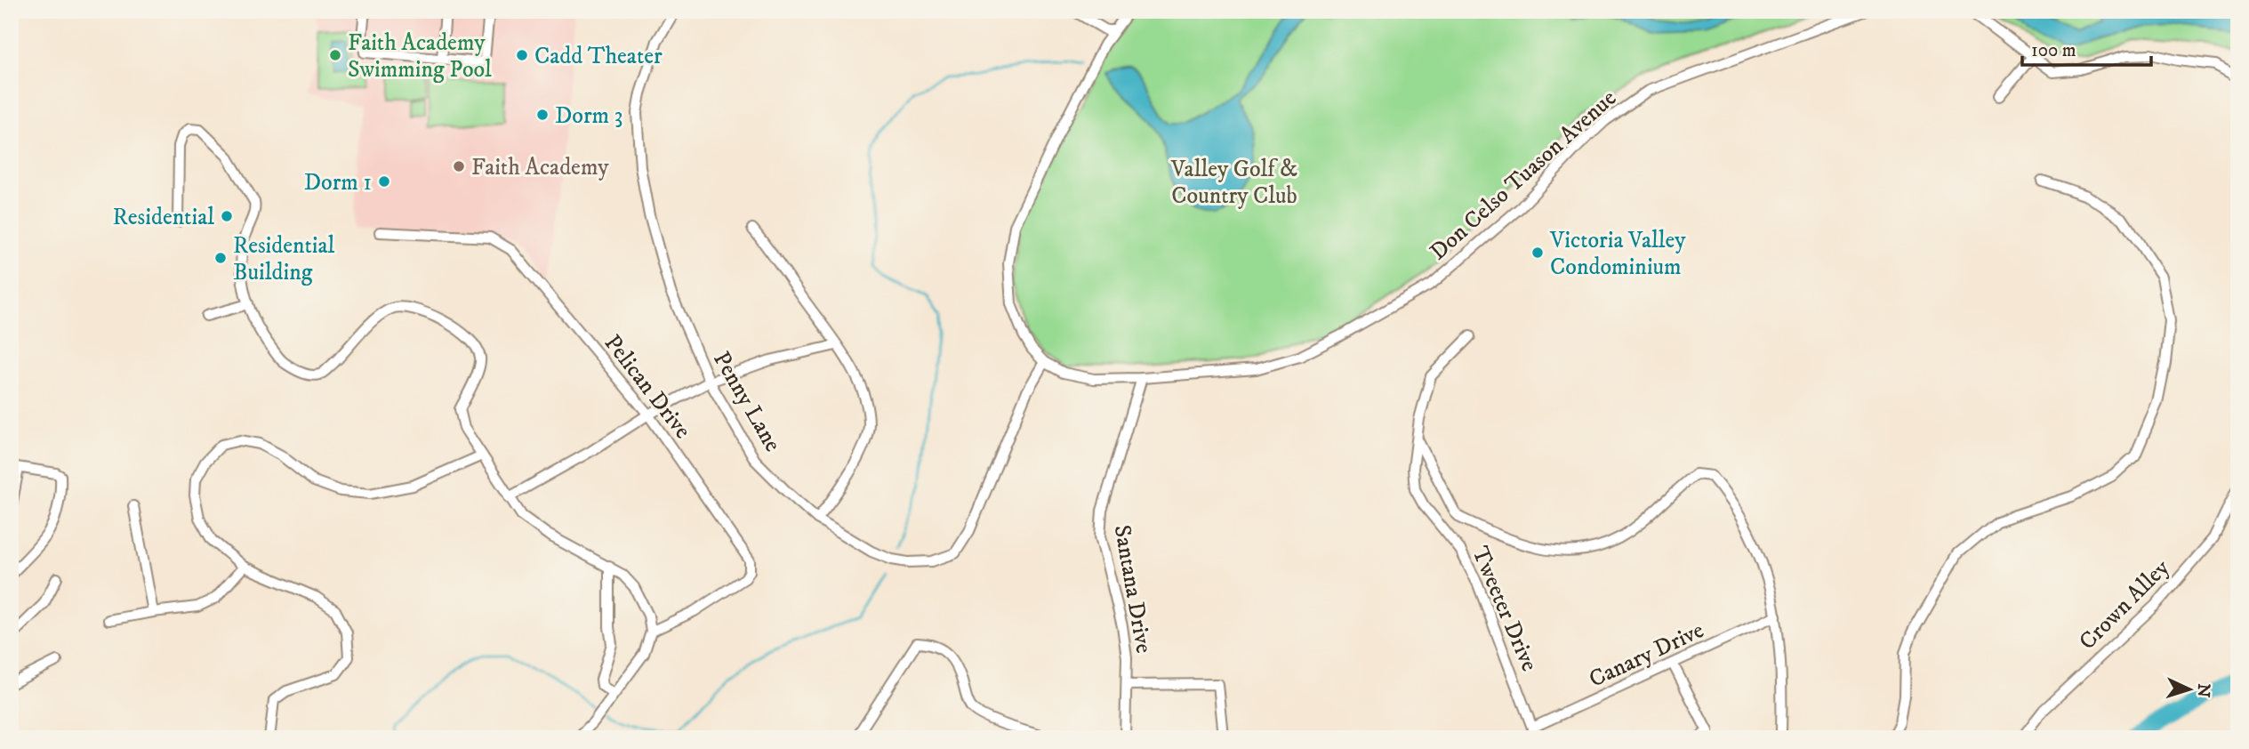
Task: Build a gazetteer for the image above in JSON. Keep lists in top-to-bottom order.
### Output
{
  "streets": {
    "street": [
      "Don Celso Tuason Avenue",
      "Pelican Drive",
      "Penny Lane",
      "Santana Drive",
      "Crown Alley",
      "Tweeter Drive",
      "Canary Drive"
    ]
  },
  "crossings": [
    ["Don Celso Tuason Avenue", "Penny Lane"],
    ["Don Celso Tuason Avenue", "Santana Drive"],
    ["Tweeter Drive", "Canary Drive"]
  ],
  "parks": ["Valley Golf & Country Club"],
  "places": [
    "Faith Academy Swimming Pool",
    "Cadd Theater",
    "Dorm 3",
    "Faith Academy",
    "Dorm 1",
    "Residential",
    "Victoria Valley Condominium",
    "Residential Building"
  ],
  "scale_bar": "100 m",
  "north": "right"
}
